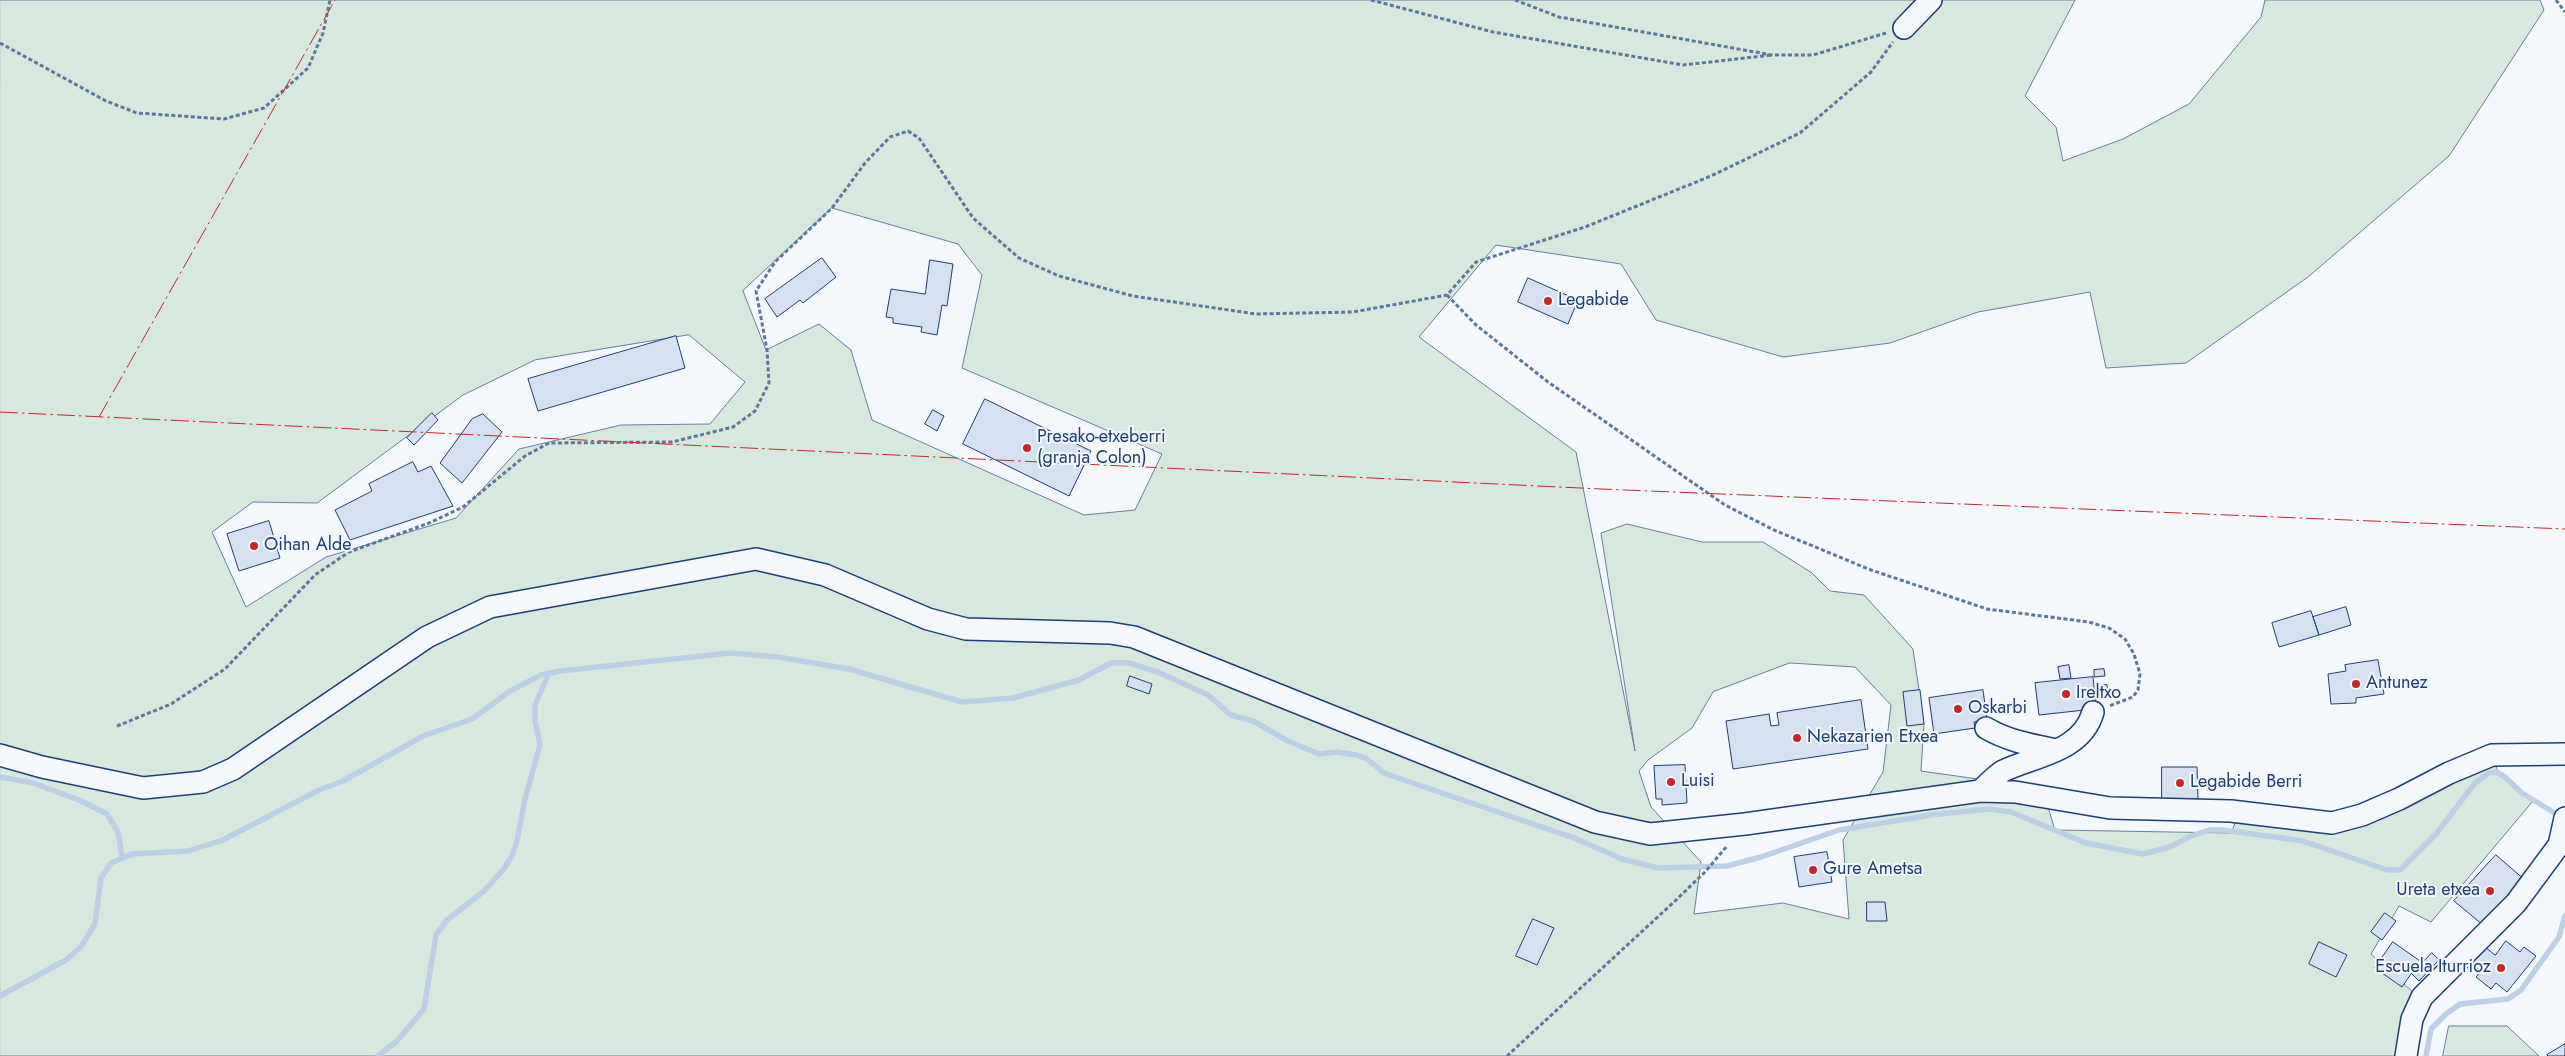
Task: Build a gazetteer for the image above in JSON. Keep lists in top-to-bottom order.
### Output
{
  "places": [
    "Legabide",
    "Presako-etxeberri (granja Colon)",
    "Oihan Alde",
    "Antunez",
    "Ireltxo",
    "Oskarbi",
    "Nekazarien Etxea",
    "Luisi",
    "Legabide Berri",
    "Gure Ametsa",
    "Ureta etxea",
    "Escuela Iturrioz"
  ]
}
